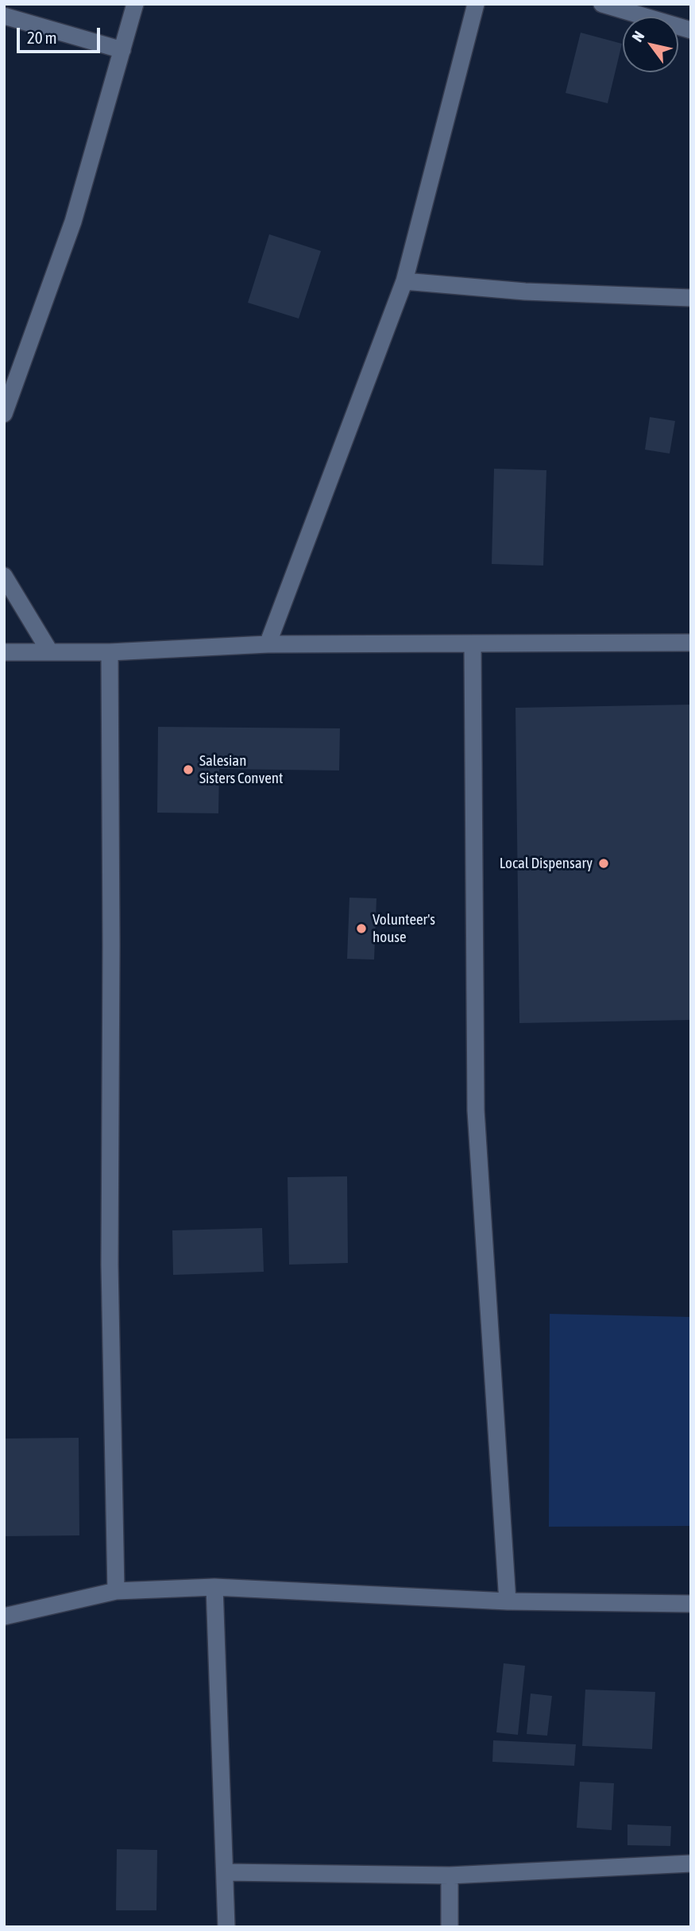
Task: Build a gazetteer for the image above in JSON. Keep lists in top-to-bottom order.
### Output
{
  "places": ["Salesian Sisters Convent", "Local Dispensary", "Volunteer's house"],
  "scale_bar": "20 m",
  "north": "top left"
}
